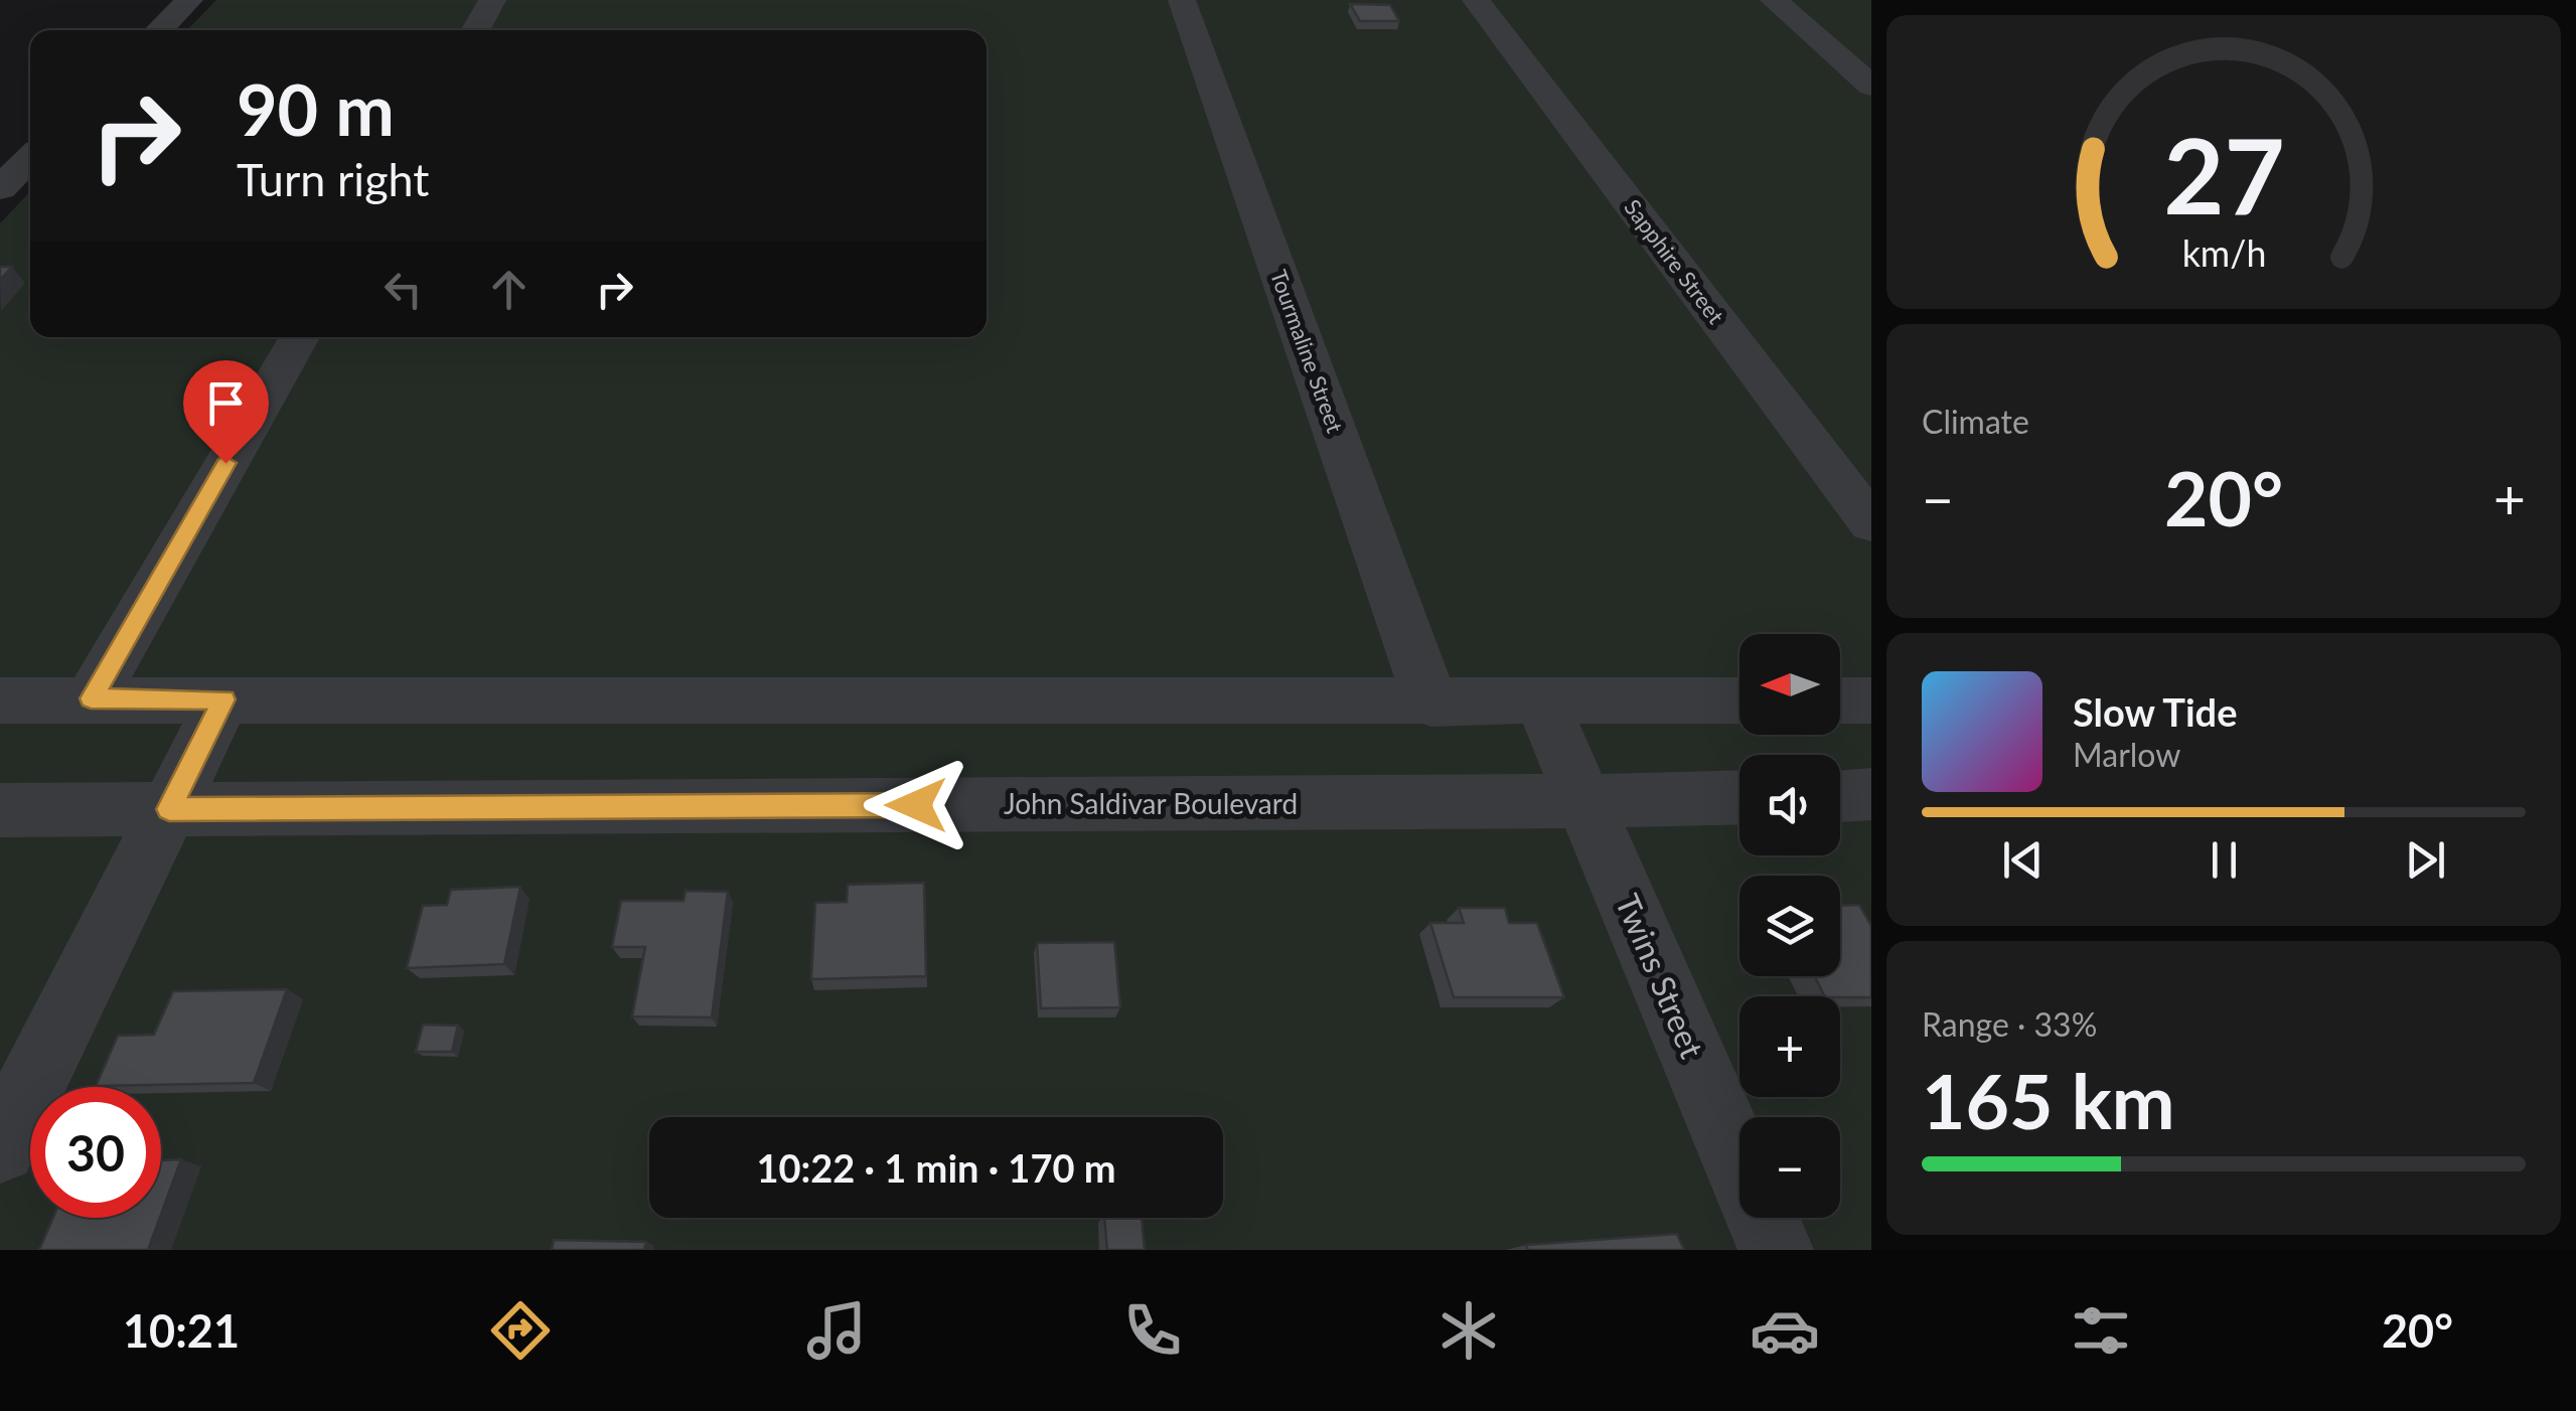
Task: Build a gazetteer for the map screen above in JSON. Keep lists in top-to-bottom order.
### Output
{
  "streets": {
    "street": [
      "Sapphire Street",
      "Tourmaline Street",
      "John Saldivar Boulevard",
      "Twins Street"
    ]
  },
  "crossings": [
    ["John Saldivar Boulevard", "Twins Street"]
  ],
  "north": "left",
  "page": {
    "turn": ["90 m", "Turn right"],
    "tile": [
      "Climate",
      ["Range · 33%", "165 km"]
    ],
    "heat": ["−", "20°", "+"],
    "map_buttons": ["+", "−"],
    "song": ["Slow Tide", "Marlow"],
    "limit": "30",
    "trip": "10:22 · 1 min · 170 m",
    "tabs": ["10:21", "20°"],
    "gauge": ["27", "km/h"]
  }
}
